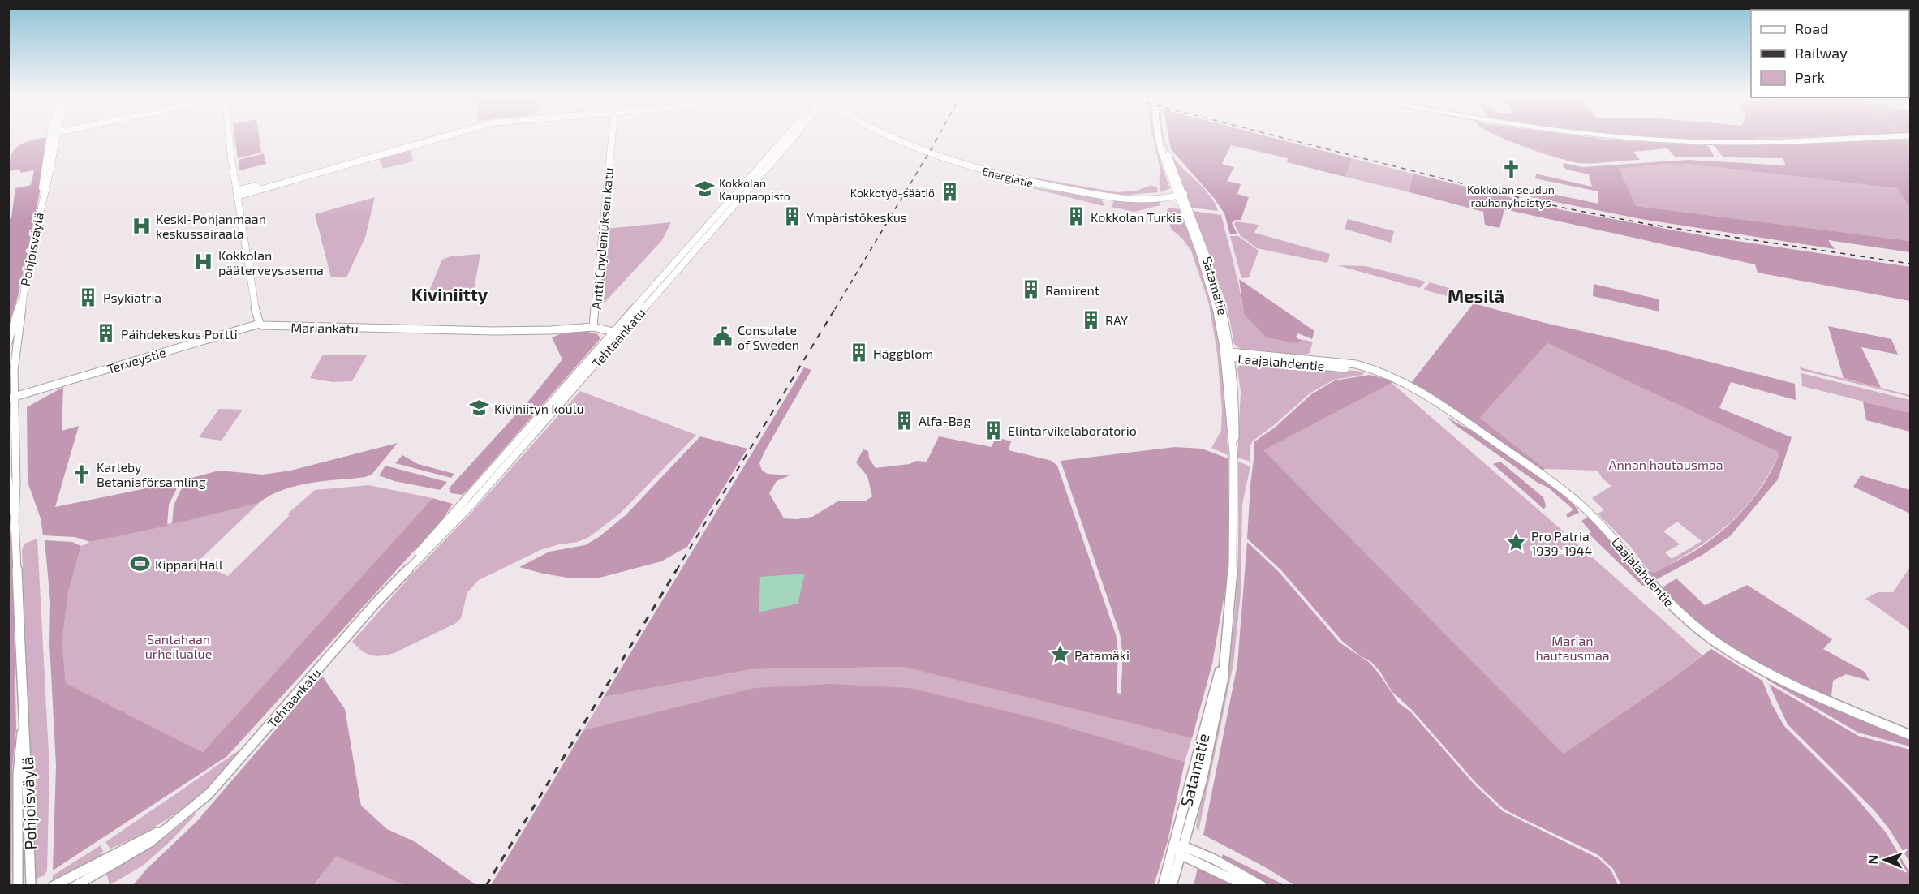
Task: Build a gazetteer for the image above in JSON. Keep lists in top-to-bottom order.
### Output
{
  "streets": {
    "main road": [
      "Energiatie",
      "Antti Chydeniuksen katu",
      "Pohjoisväylä",
      "Satamatie",
      "Mariankatu",
      "Tehtaankatu",
      "Terveystie",
      "Laajalahdentie"
    ]
  },
  "crossings": [
    ["Energiatie", "Satamatie"],
    ["Antti Chydeniuksen katu", "Mariankatu"],
    ["Pohjoisväylä", "Terveystie"],
    ["Satamatie", "Laajalahdentie"],
    ["Mariankatu", "Tehtaankatu"],
    ["Mariankatu", "Terveystie"]
  ],
  "districts": ["Kiviniitty", "Mesilä"],
  "parks": ["Annan hautausmaa", "Santahaan urheilualue", "Marian hautausmaa"],
  "places": {
    "church": ["Kokkolan seudun rauhanyhdistys", "Karleby Betaniaförsamling"],
    "school or university": ["Kokkolan Kauppaopisto", "Kiviniityn koulu"],
    "building": [
      "Kokkotyö-säätiö",
      "Ympäristökeskus",
      "Kokkolan Turkis",
      "Ramirent",
      "Psykiatria",
      "RAY",
      "Päihdekeskus Portti",
      "Häggblom",
      "Alfa-Bag",
      "Elintarvikelaboratorio"
    ],
    "hospital": ["Keski-Pohjanmaan keskussairaala", "Kokkolan pääterveysasema"],
    "public building": ["Consulate of Sweden"],
    "place": ["Pro Patria 1939-1944", "Patamäki"],
    "sports": ["Kippari Hall"]
  },
  "legend": ["Road", "Railway", "Park"],
  "north": "left"
}
